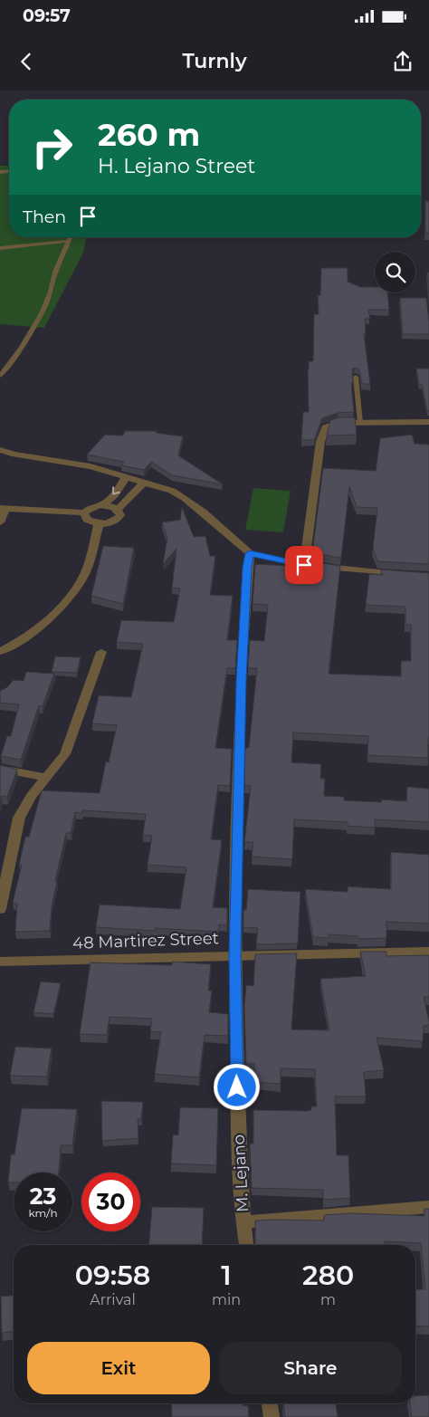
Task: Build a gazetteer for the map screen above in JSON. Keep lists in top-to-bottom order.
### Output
{
  "streets": {
    "street": ["48 Martirez Street", "M. Lejano"]
  },
  "crossings": [
    ["48 Martirez Street", "M. Lejano"]
  ],
  "page": {
    "status": "09:57",
    "header": "Turnly",
    "turn": ["260 m", "H. Lejano Street"],
    "then": "Then",
    "speed": "23 km/h",
    "limit": "30",
    "eta": [
      "09:58",
      "Arrival",
      "1",
      "min",
      "280",
      "m"
    ],
    "buttons": ["Exit", "Share"]
  }
}
